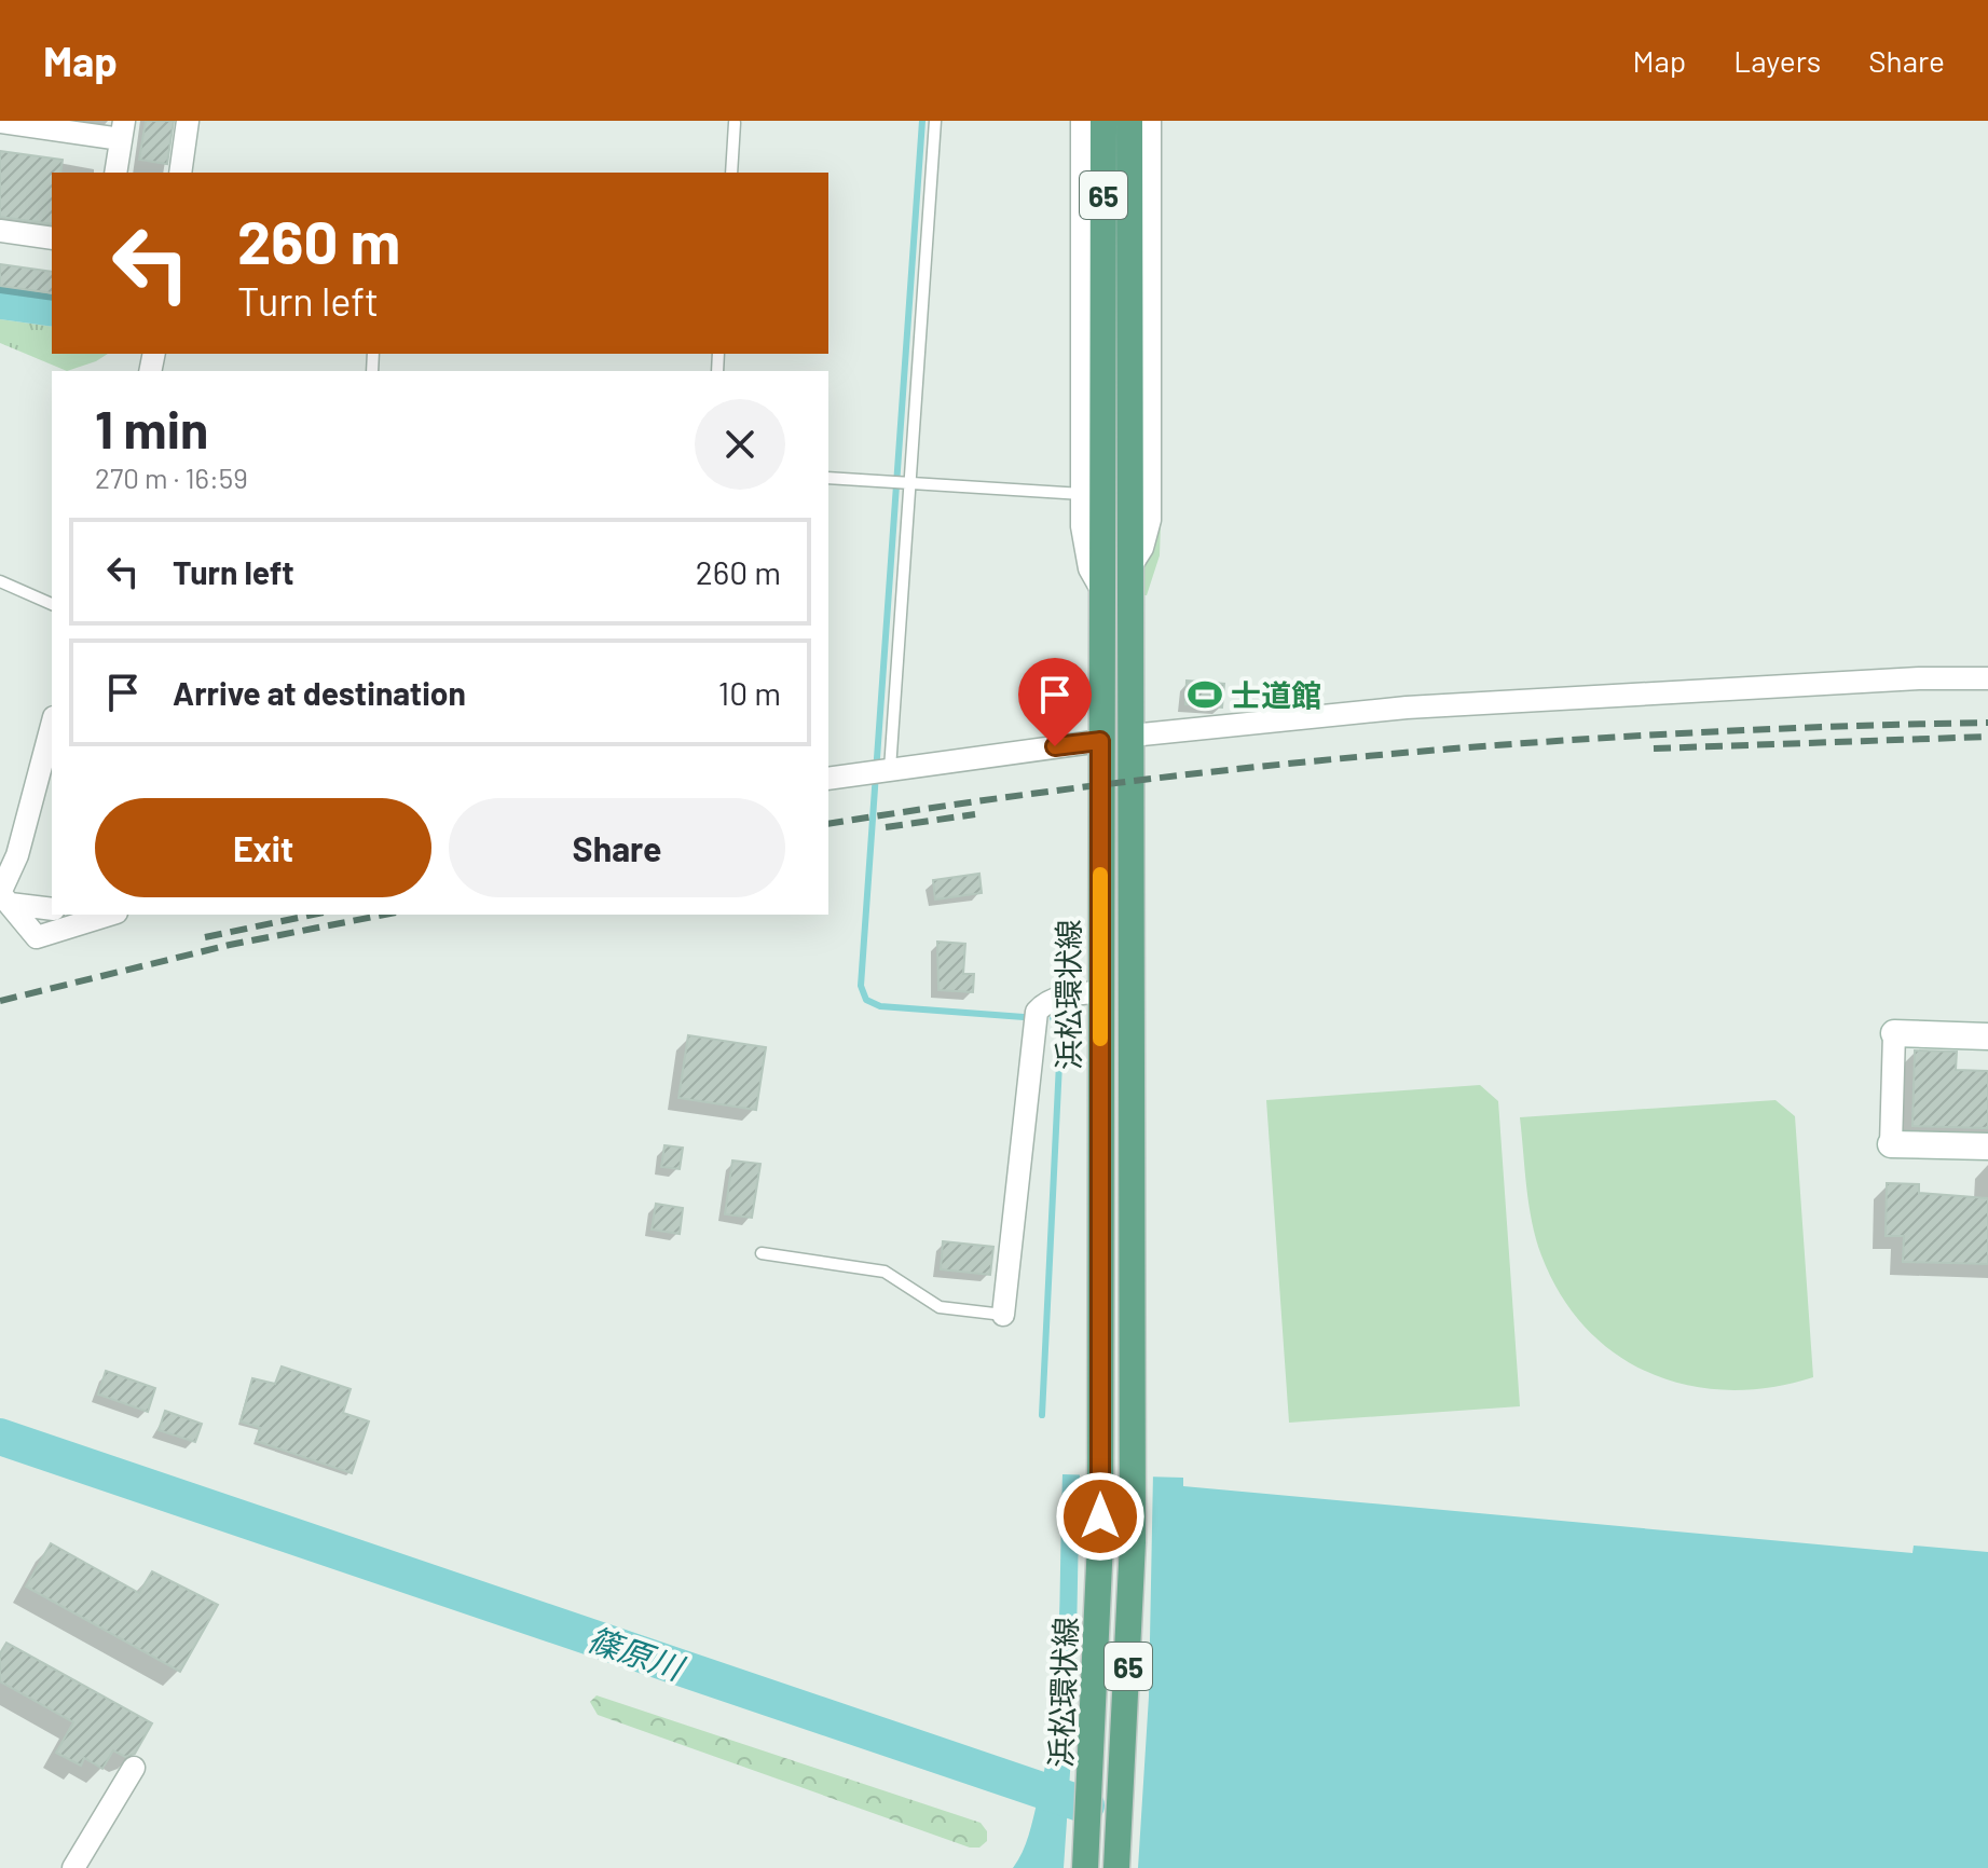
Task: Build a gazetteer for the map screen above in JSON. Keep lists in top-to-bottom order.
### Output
{
  "streets": {
    "main road": ["65", "浜松環状線"]
  },
  "water": ["篠原川"],
  "places": {
    "sports": ["士道館"]
  },
  "page": {
    "header": "Map",
    "nav": ["Map", "Layers", "Share"],
    "turn": ["260 m", "Turn left"],
    "heading": ["1 min", "270 m · 16:59"],
    "list": [
      {
        "name": "Turn left",
        "value": "260 m"
      },
      {
        "name": "Arrive at destination",
        "value": "10 m"
      }
    ],
    "buttons": ["Exit", "Share"]
  }
}
